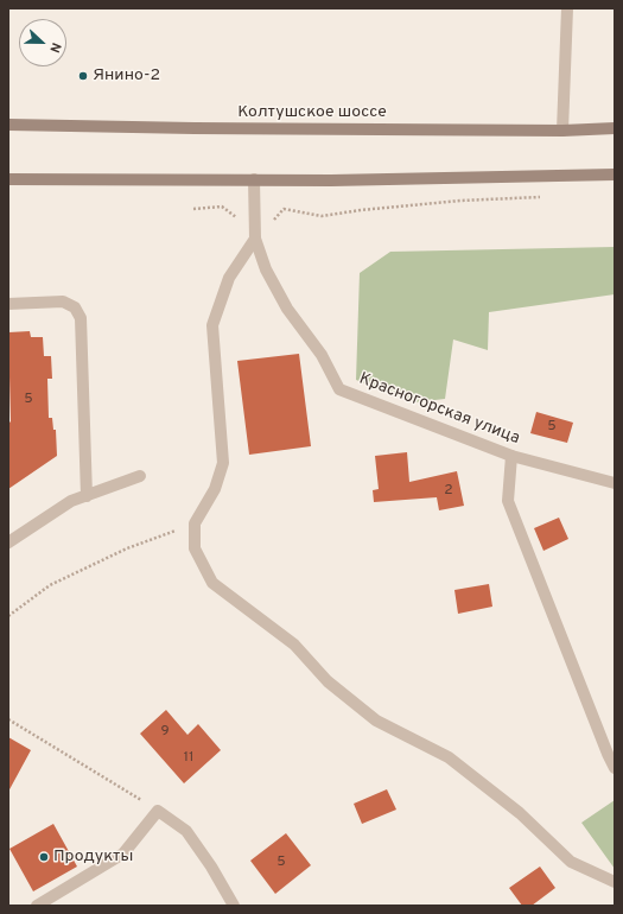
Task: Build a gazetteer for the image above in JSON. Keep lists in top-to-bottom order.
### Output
{
  "streets": {
    "main road": ["Колтушское шоссе"],
    "street": ["Красногорская улица"]
  },
  "places": ["Янино-2", "Продукты"],
  "house_numbers": [
    "5",
    "5",
    "2",
    "9",
    "11",
    "5"
  ],
  "north": "right"
}
